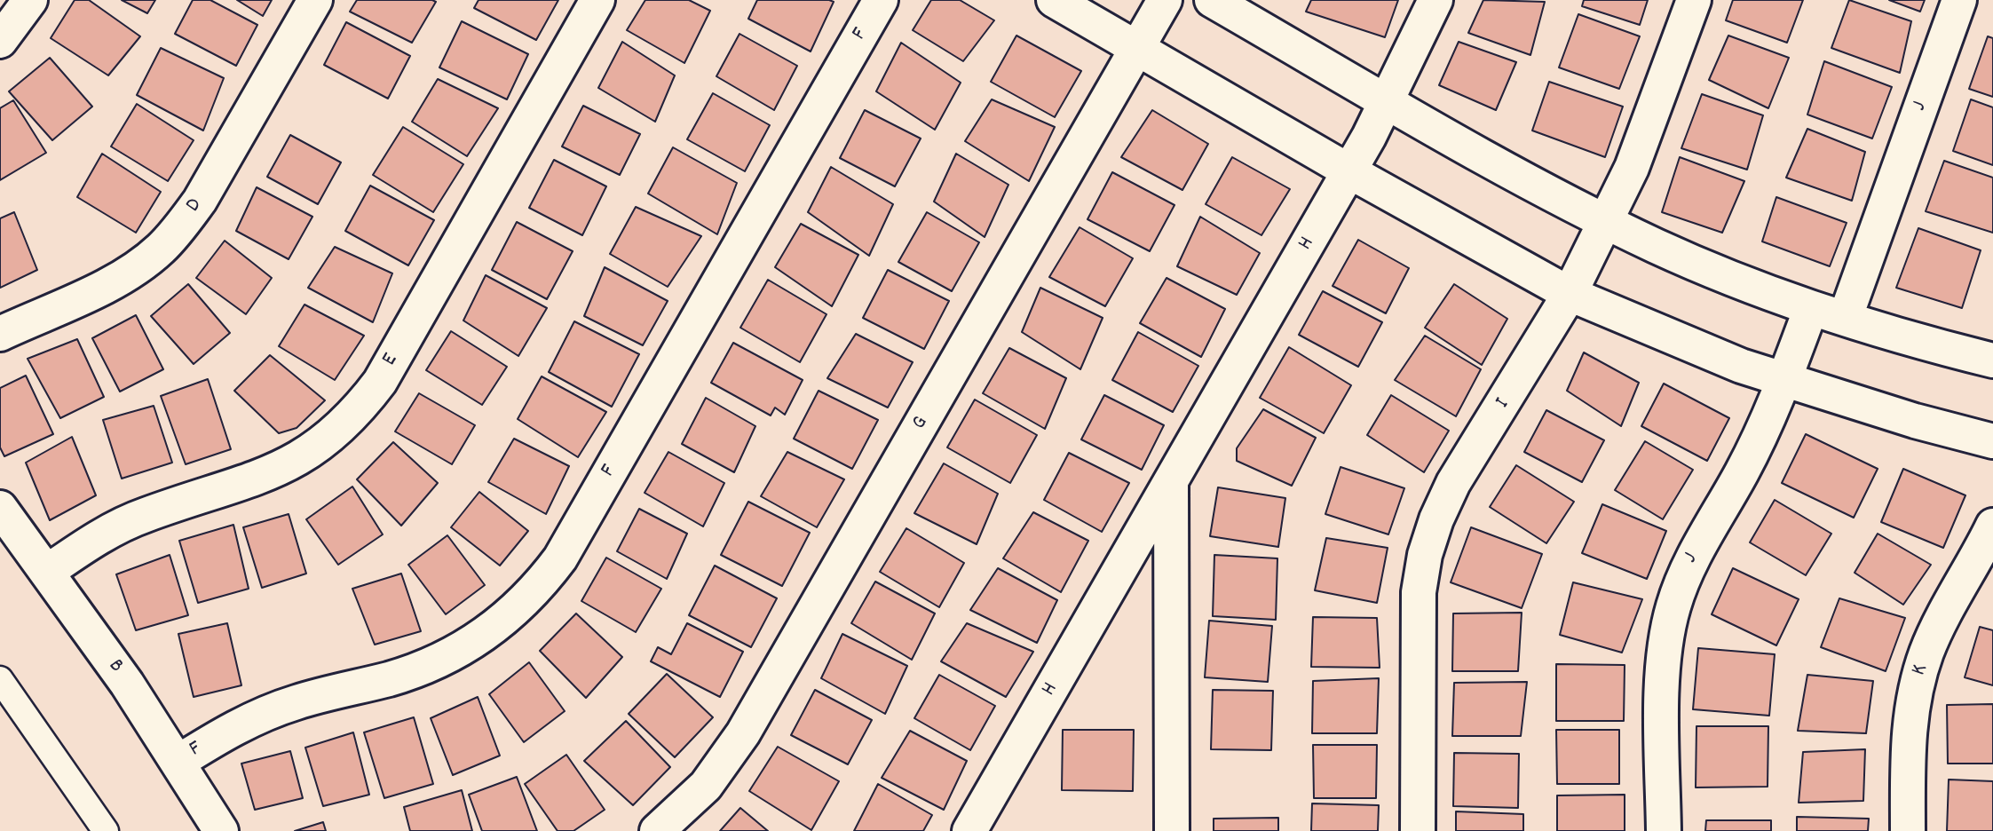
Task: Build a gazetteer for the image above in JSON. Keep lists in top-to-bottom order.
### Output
{
  "streets": {
    "street": [
      "F",
      "J",
      "D",
      "H",
      "E",
      "I",
      "G",
      "B",
      "K"
    ]
  },
  "crossings": [
    ["F", "B"],
    ["E", "B"]
  ]
}
